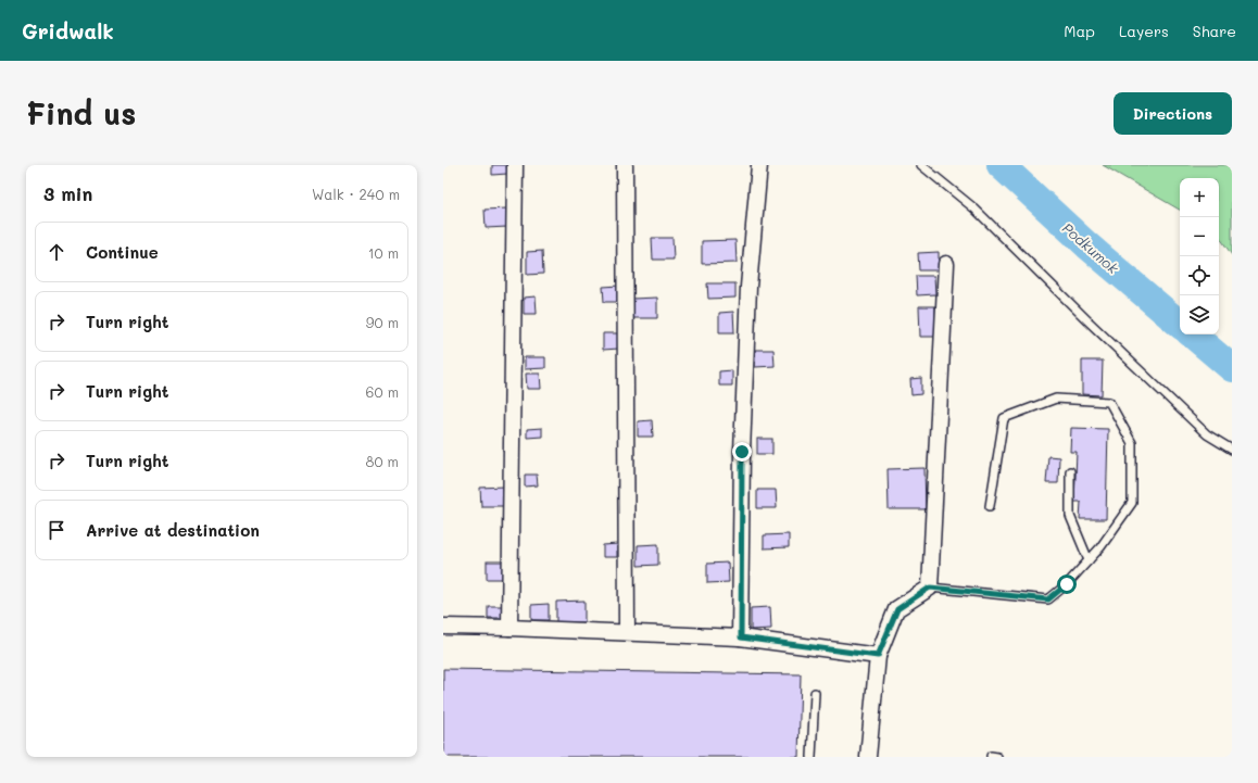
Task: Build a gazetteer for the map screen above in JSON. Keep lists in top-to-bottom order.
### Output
{
  "water": ["Podkumok"],
  "page": {
    "header": "Gridwalk",
    "nav": ["Map", "Layers", "Share"],
    "buttons": "Directions",
    "title": "Find us",
    "heading": ["3 min", "Walk · 240 m"],
    "map_buttons": ["+", "−"],
    "list": [
      ["Continue", "10 m"],
      ["Turn right", "90 m"],
      ["Turn right", "60 m"],
      ["Turn right", "80 m"],
      "Arrive at destination"
    ]
  }
}
